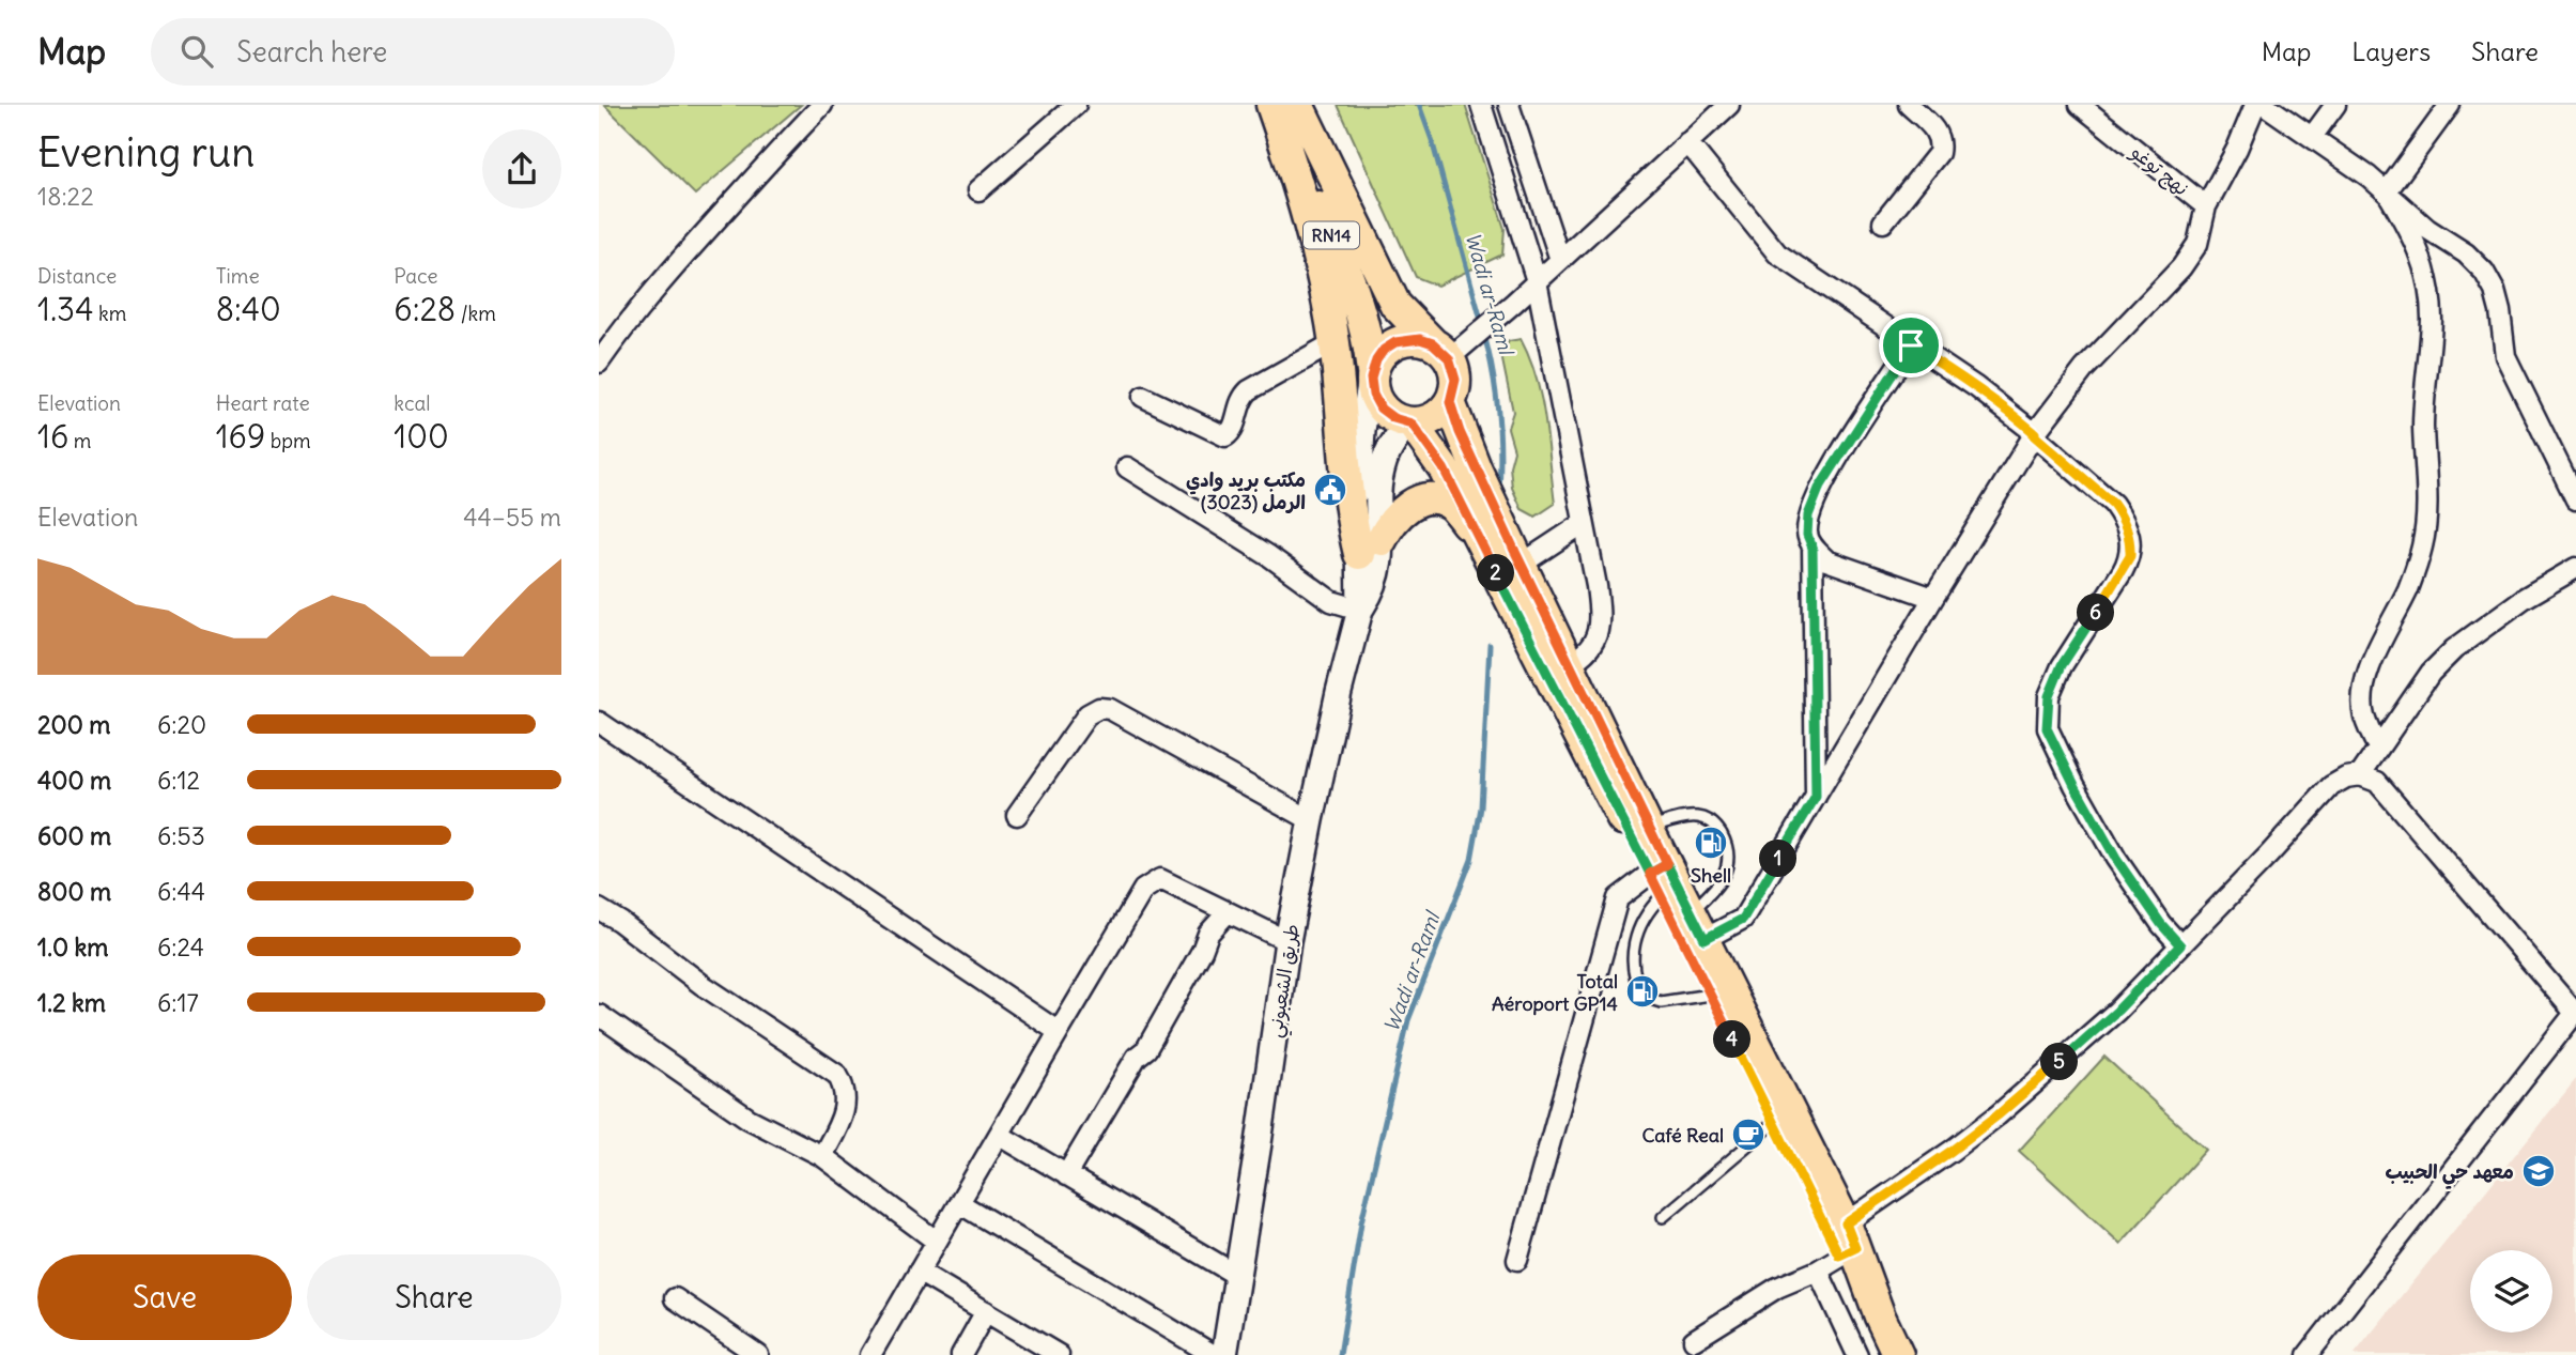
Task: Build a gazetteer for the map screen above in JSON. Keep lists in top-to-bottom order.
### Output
{
  "streets": {
    "main road": ["RN14"],
    "street": ["نهج توغو", "طريق الشعبوني"]
  },
  "crossings": [
    ["RN14", "طريق الشعبوني"]
  ],
  "water": ["Wadi ar-Raml"],
  "places": {
    "public building": ["مكتب بريد وادي الرمل (3023)"],
    "fuel station": ["Shell", "Total Aéroport GP14"],
    "cafe": ["Café Real"],
    "school or university": ["معهد حي الحبيب"]
  },
  "page": {
    "header": "Map",
    "search": "Search here",
    "nav": ["Map", "Layers", "Share"],
    "heading": ["Evening run", "18:22"],
    "stats": [
      ["Distance", "1.34 km"],
      ["Time", "8:40"],
      ["Pace", "6:28 /km"],
      ["Elevation", "16 m"],
      ["Heart rate", "169 bpm"],
      ["kcal", "100"]
    ],
    "chart": ["Elevation", "44–55 m"],
    "pins": [
      "2",
      "6",
      "1",
      "4",
      "5"
    ],
    "list": [
      {
        "name": "200 m",
        "note": "6:20"
      },
      {
        "name": "400 m",
        "note": "6:12"
      },
      {
        "name": "600 m",
        "note": "6:53"
      },
      {
        "name": "800 m",
        "note": "6:44"
      },
      {
        "name": "1.0 km",
        "note": "6:24"
      },
      {
        "name": "1.2 km",
        "note": "6:17"
      }
    ],
    "buttons": ["Save", "Share"]
  }
}
